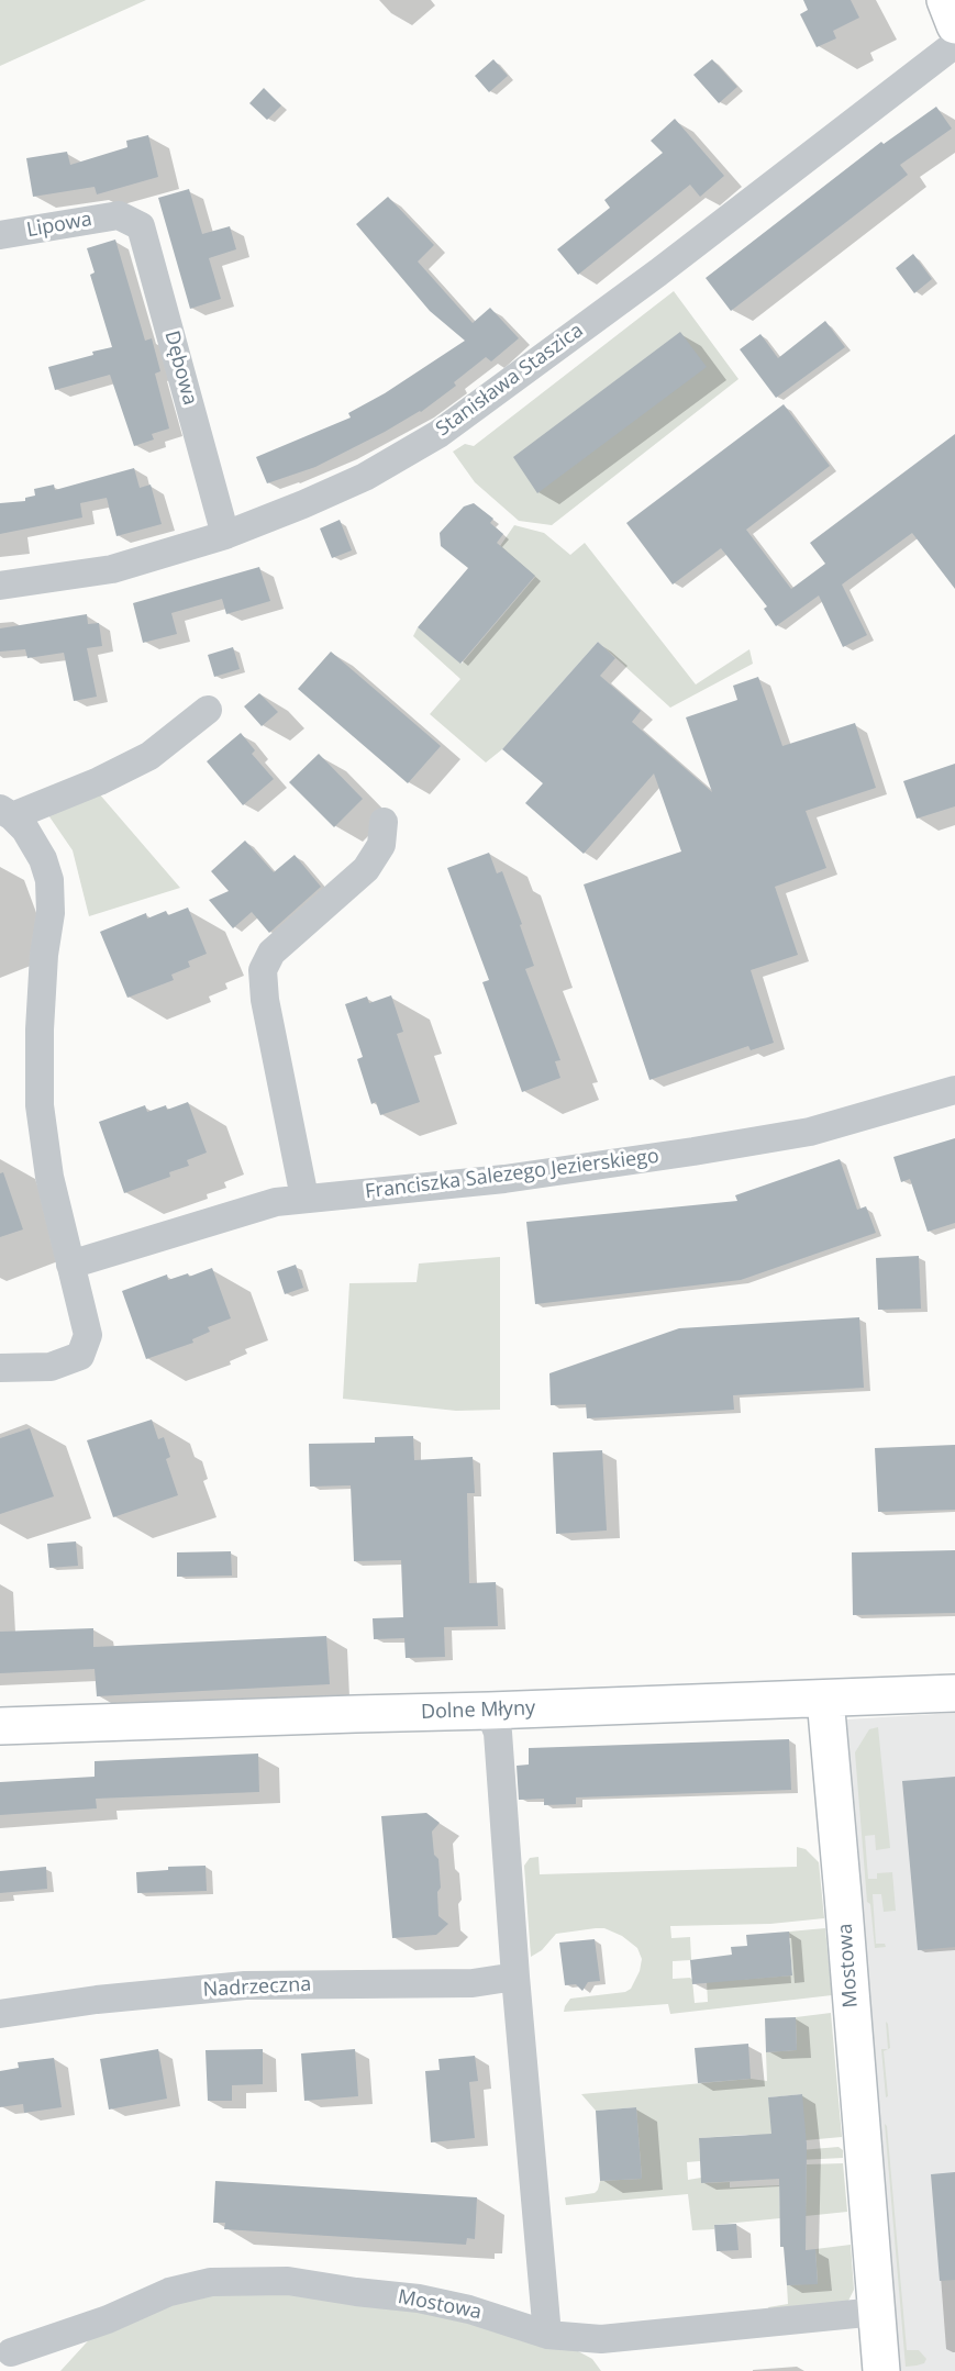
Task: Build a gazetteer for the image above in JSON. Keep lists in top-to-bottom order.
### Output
{
  "streets": {
    "street": [
      "Lipowa",
      "Dębowa",
      "Stanisława Staszica",
      "Franciszka Salezego Jezierskiego",
      "Dolne Młyny",
      "Mostowa",
      "Nadrzeczna"
    ]
  },
  "crossings": [
    ["Lipowa", "Dębowa"],
    ["Dębowa", "Stanisława Staszica"],
    ["Dolne Młyny", "Mostowa"]
  ]
}
